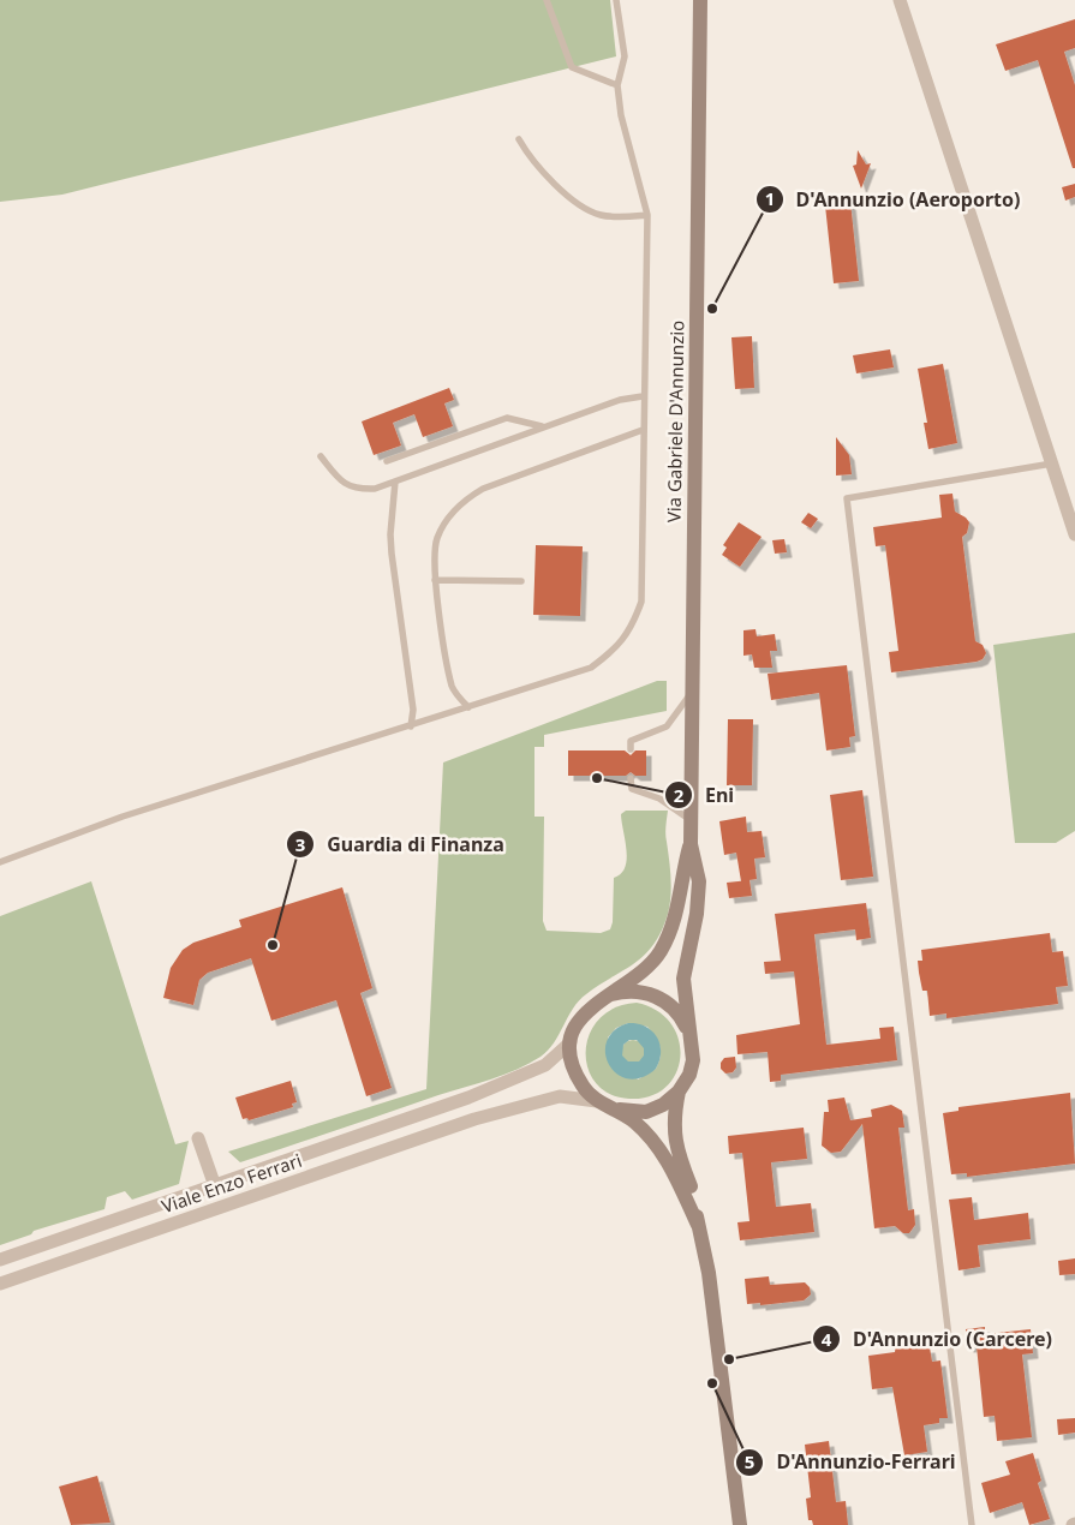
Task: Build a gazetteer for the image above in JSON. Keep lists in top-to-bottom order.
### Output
{
  "streets": {
    "main road": ["Via Gabriele D'Annunzio"],
    "street": ["Viale Enzo Ferrari"]
  },
  "places": [
    "D'Annunzio (Aeroporto)",
    "Eni",
    "Guardia di Finanza",
    "D'Annunzio (Carcere)",
    "D'Annunzio-Ferrari"
  ]
}
